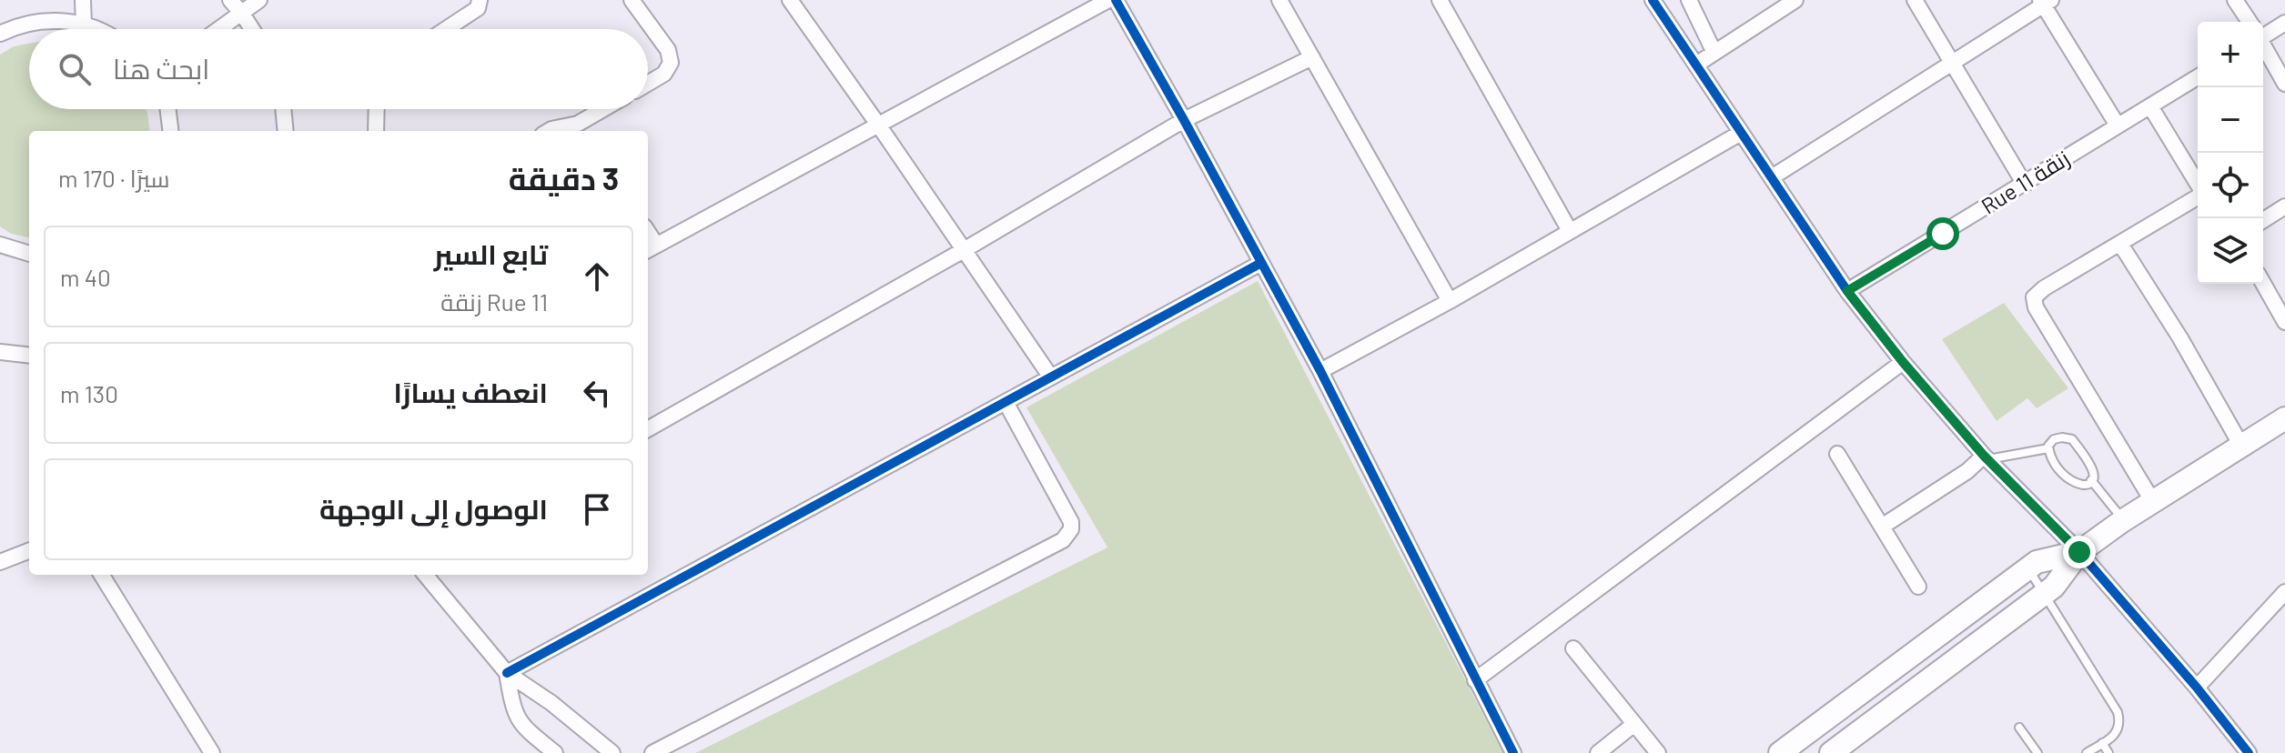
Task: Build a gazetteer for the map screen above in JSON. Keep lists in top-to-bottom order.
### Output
{
  "streets": {
    "street": ["Rue 11 زنقة"]
  },
  "page": {
    "map_buttons": ["+", "−"],
    "search": "ابحث هنا",
    "heading": ["3 دقيقة", "سيرًا · 170 m"],
    "list": [
      ["تابع السير", "Rue 11 زنقة", "40 m"],
      ["انعطف يسارًا", "130 m"],
      "الوصول إلى الوجهة"
    ]
  }
}
